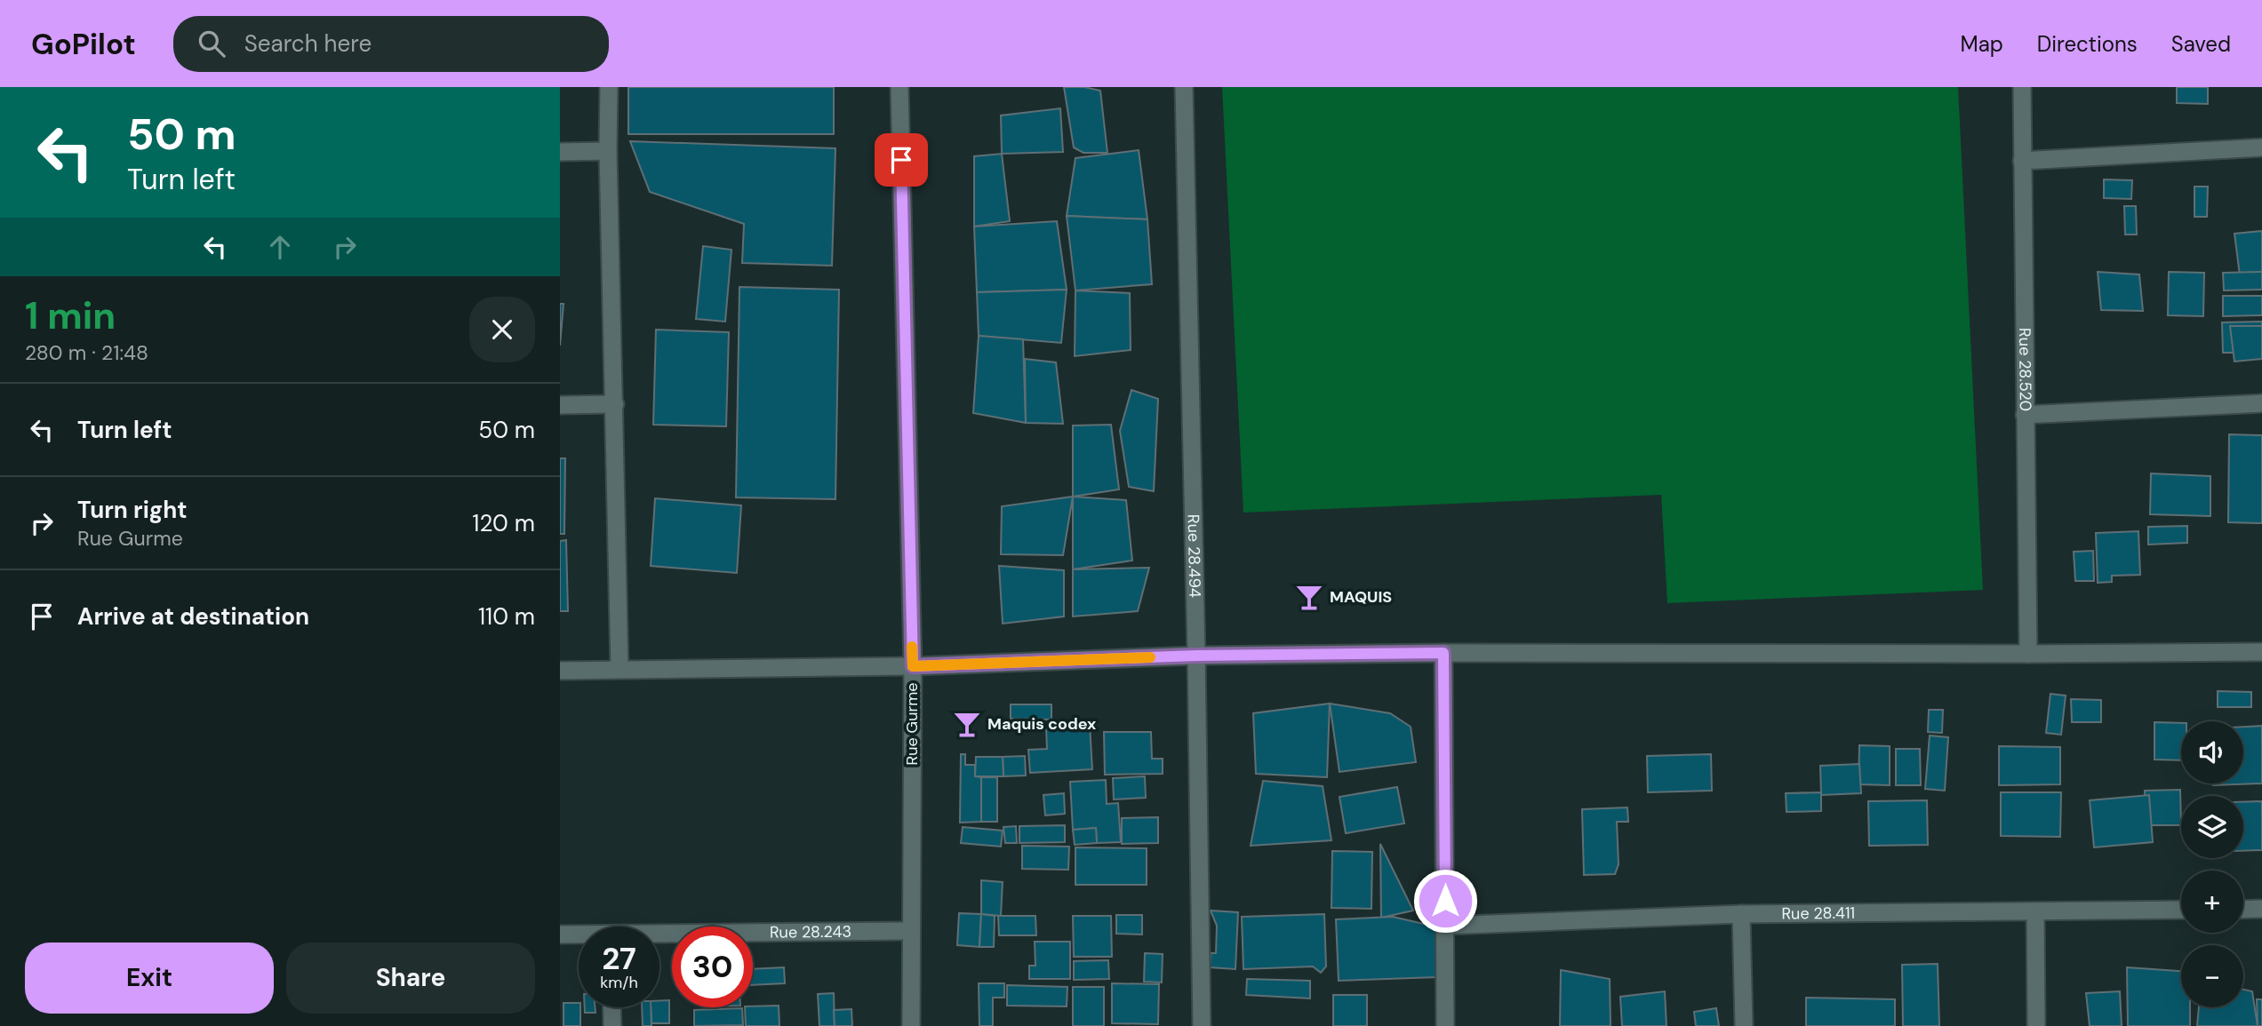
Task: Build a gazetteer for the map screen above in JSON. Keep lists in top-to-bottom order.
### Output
{
  "streets": {
    "street": [
      "Rue 28.520",
      "Rue 28.494",
      "Rue Gurme",
      "Rue 28.411",
      "Rue 28.243"
    ]
  },
  "crossings": [
    ["Rue Gurme", "Rue 28.243"]
  ],
  "places": {
    "bar": ["MAQUIS", "Maquis codex"]
  },
  "page": {
    "header": "GoPilot",
    "search": "Search here",
    "nav": ["Map", "Directions", "Saved"],
    "turn": ["50 m", "Turn left"],
    "heading": ["1 min", "280 m · 21:48"],
    "list": [
      {
        "name": "Turn left",
        "value": "50 m"
      },
      {
        "name": "Turn right",
        "note": "Rue Gurme",
        "value": "120 m"
      },
      {
        "name": "Arrive at destination",
        "value": "110 m"
      }
    ],
    "map_buttons": ["+", "−"],
    "speed": "27 km/h",
    "limit": "30",
    "buttons": ["Exit", "Share"]
  }
}
